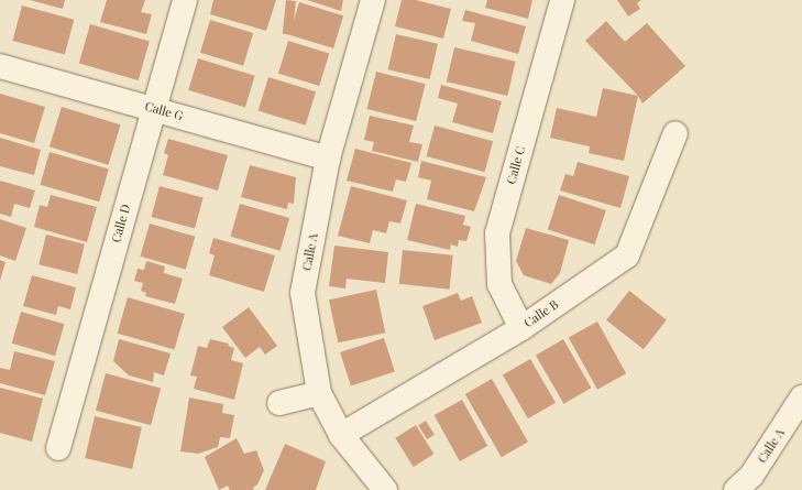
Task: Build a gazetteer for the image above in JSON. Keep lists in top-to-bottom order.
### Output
{
  "streets": {
    "street": [
      "Calle G",
      "Calle C",
      "Calle D",
      "Calle A",
      "Calle B"
    ]
  },
  "crossings": [
    ["Calle G", "Calle D"],
    ["Calle G", "Calle A"],
    ["Calle C", "Calle B"],
    ["Calle A", "Calle B"]
  ]
}
